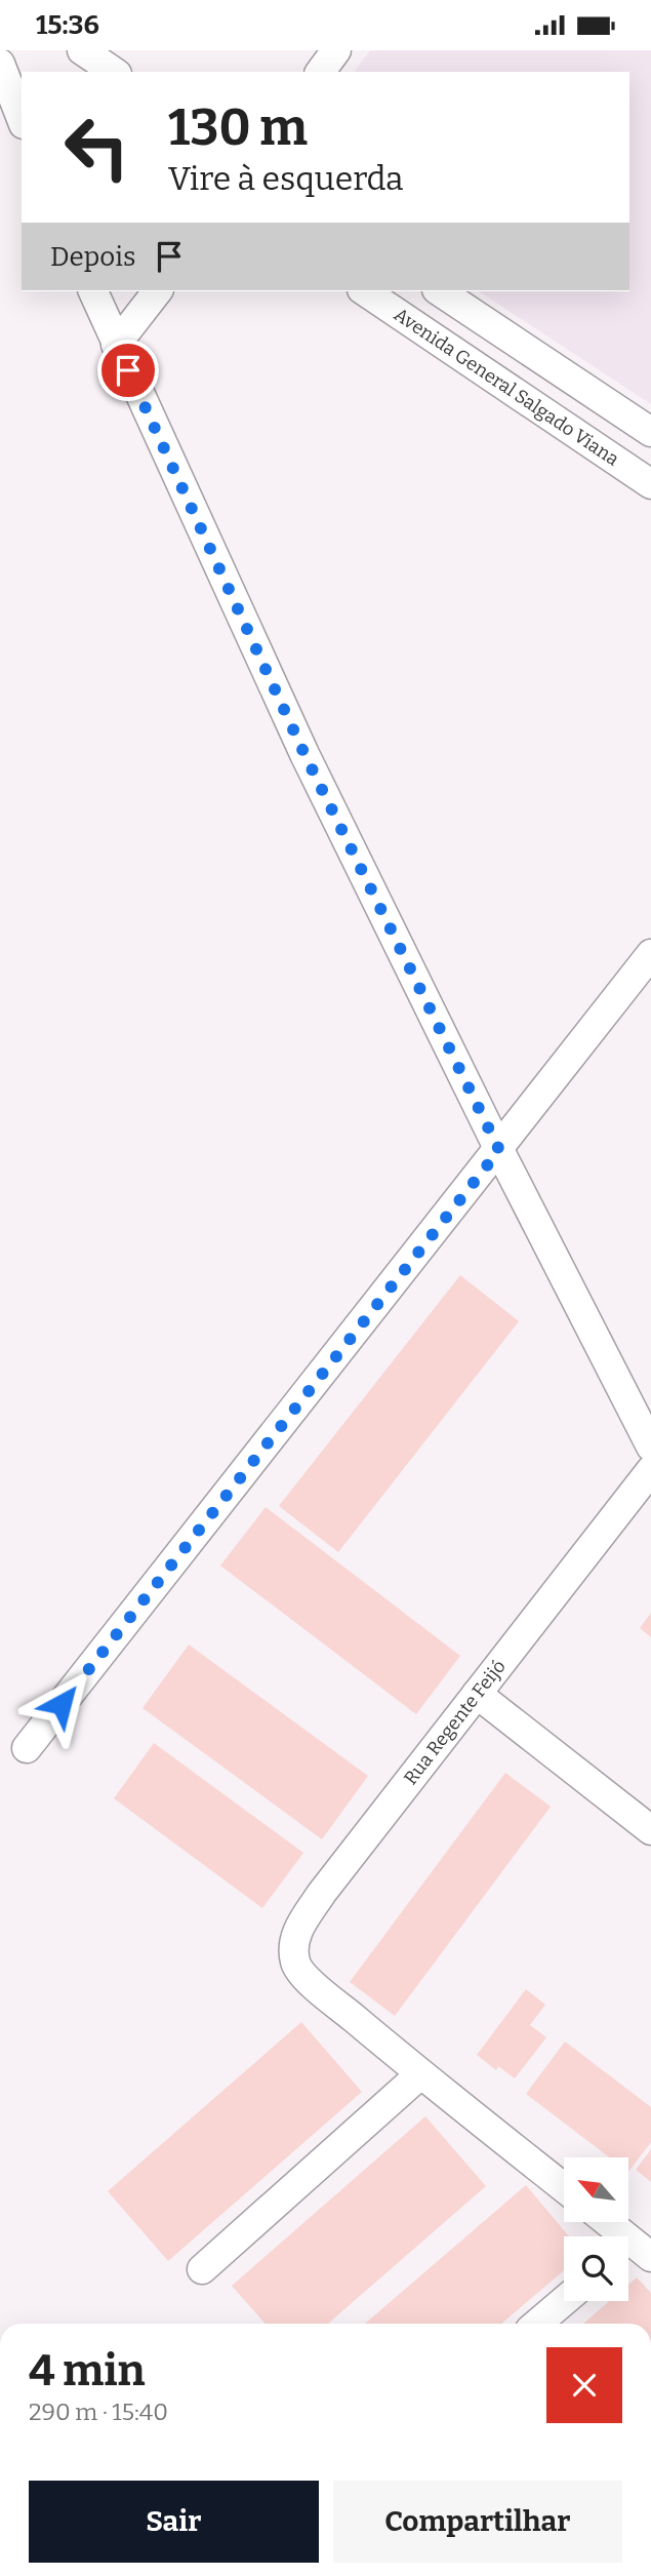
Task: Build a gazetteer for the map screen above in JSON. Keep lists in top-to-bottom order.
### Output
{
  "streets": {
    "street": ["Avenida General Salgado Viana", "Rua Regente Feijó"]
  },
  "north": "top left",
  "page": {
    "status": "15:36",
    "turn": ["130 m", "Vire à esquerda"],
    "then": "Depois",
    "heading": ["4 min", "290 m · 15:40"],
    "buttons": ["Sair", "Compartilhar"]
  }
}
